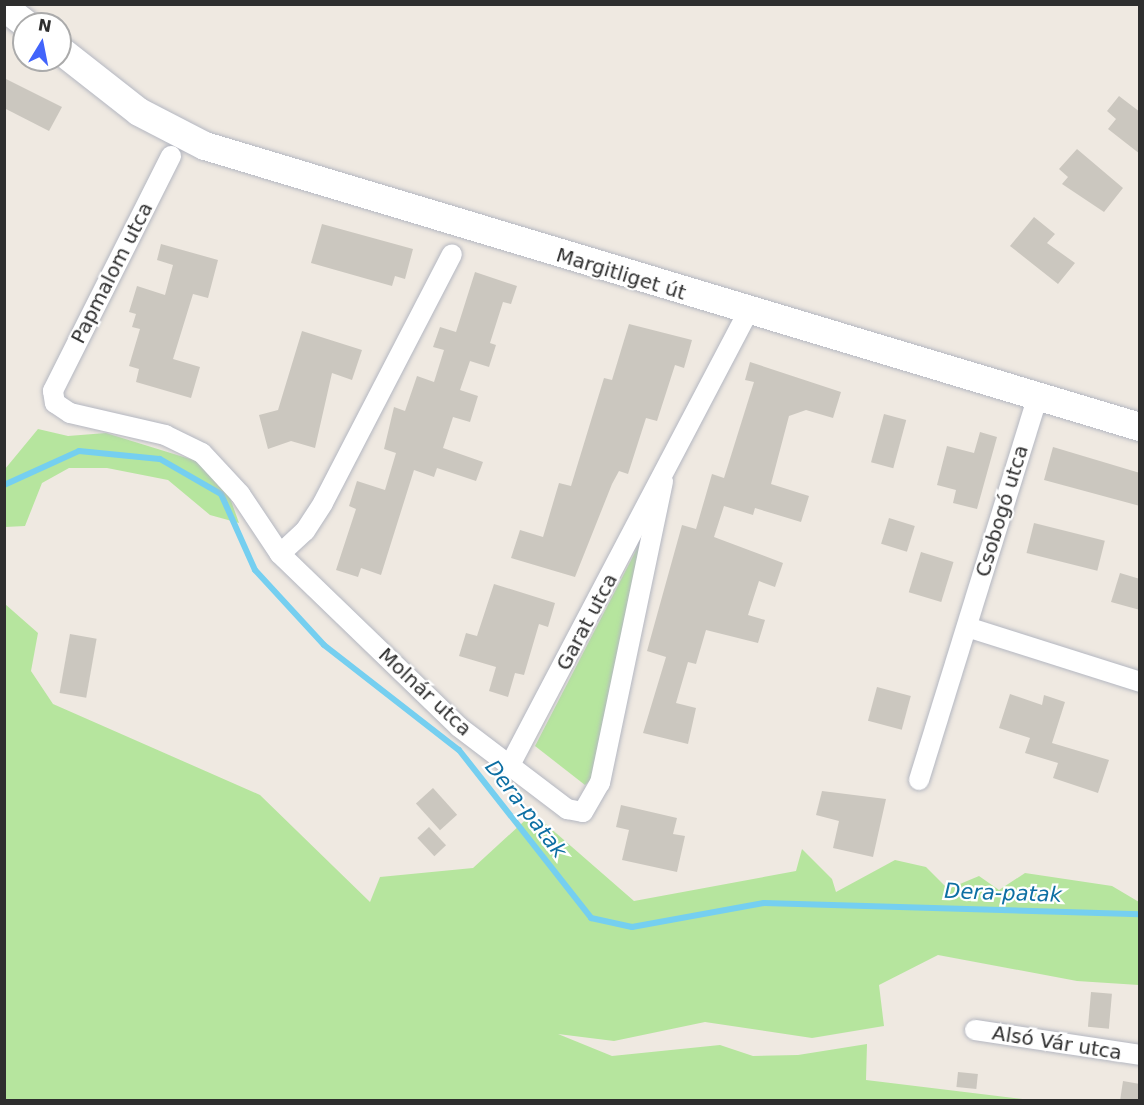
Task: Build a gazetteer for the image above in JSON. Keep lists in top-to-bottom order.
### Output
{
  "streets": {
    "main road": ["Margitliget út"],
    "street": [
      "Papmalom utca",
      "Csobogó utca",
      "Garat utca",
      "Molnár utca",
      "Alsó Vár utca"
    ]
  },
  "crossings": [
    ["Papmalom utca", "Molnár utca"],
    ["Margitliget út", "Csobogó utca"],
    ["Margitliget út", "Garat utca"],
    ["Garat utca", "Molnár utca"]
  ],
  "water": ["Dera-patak"],
  "north": "top"
}
